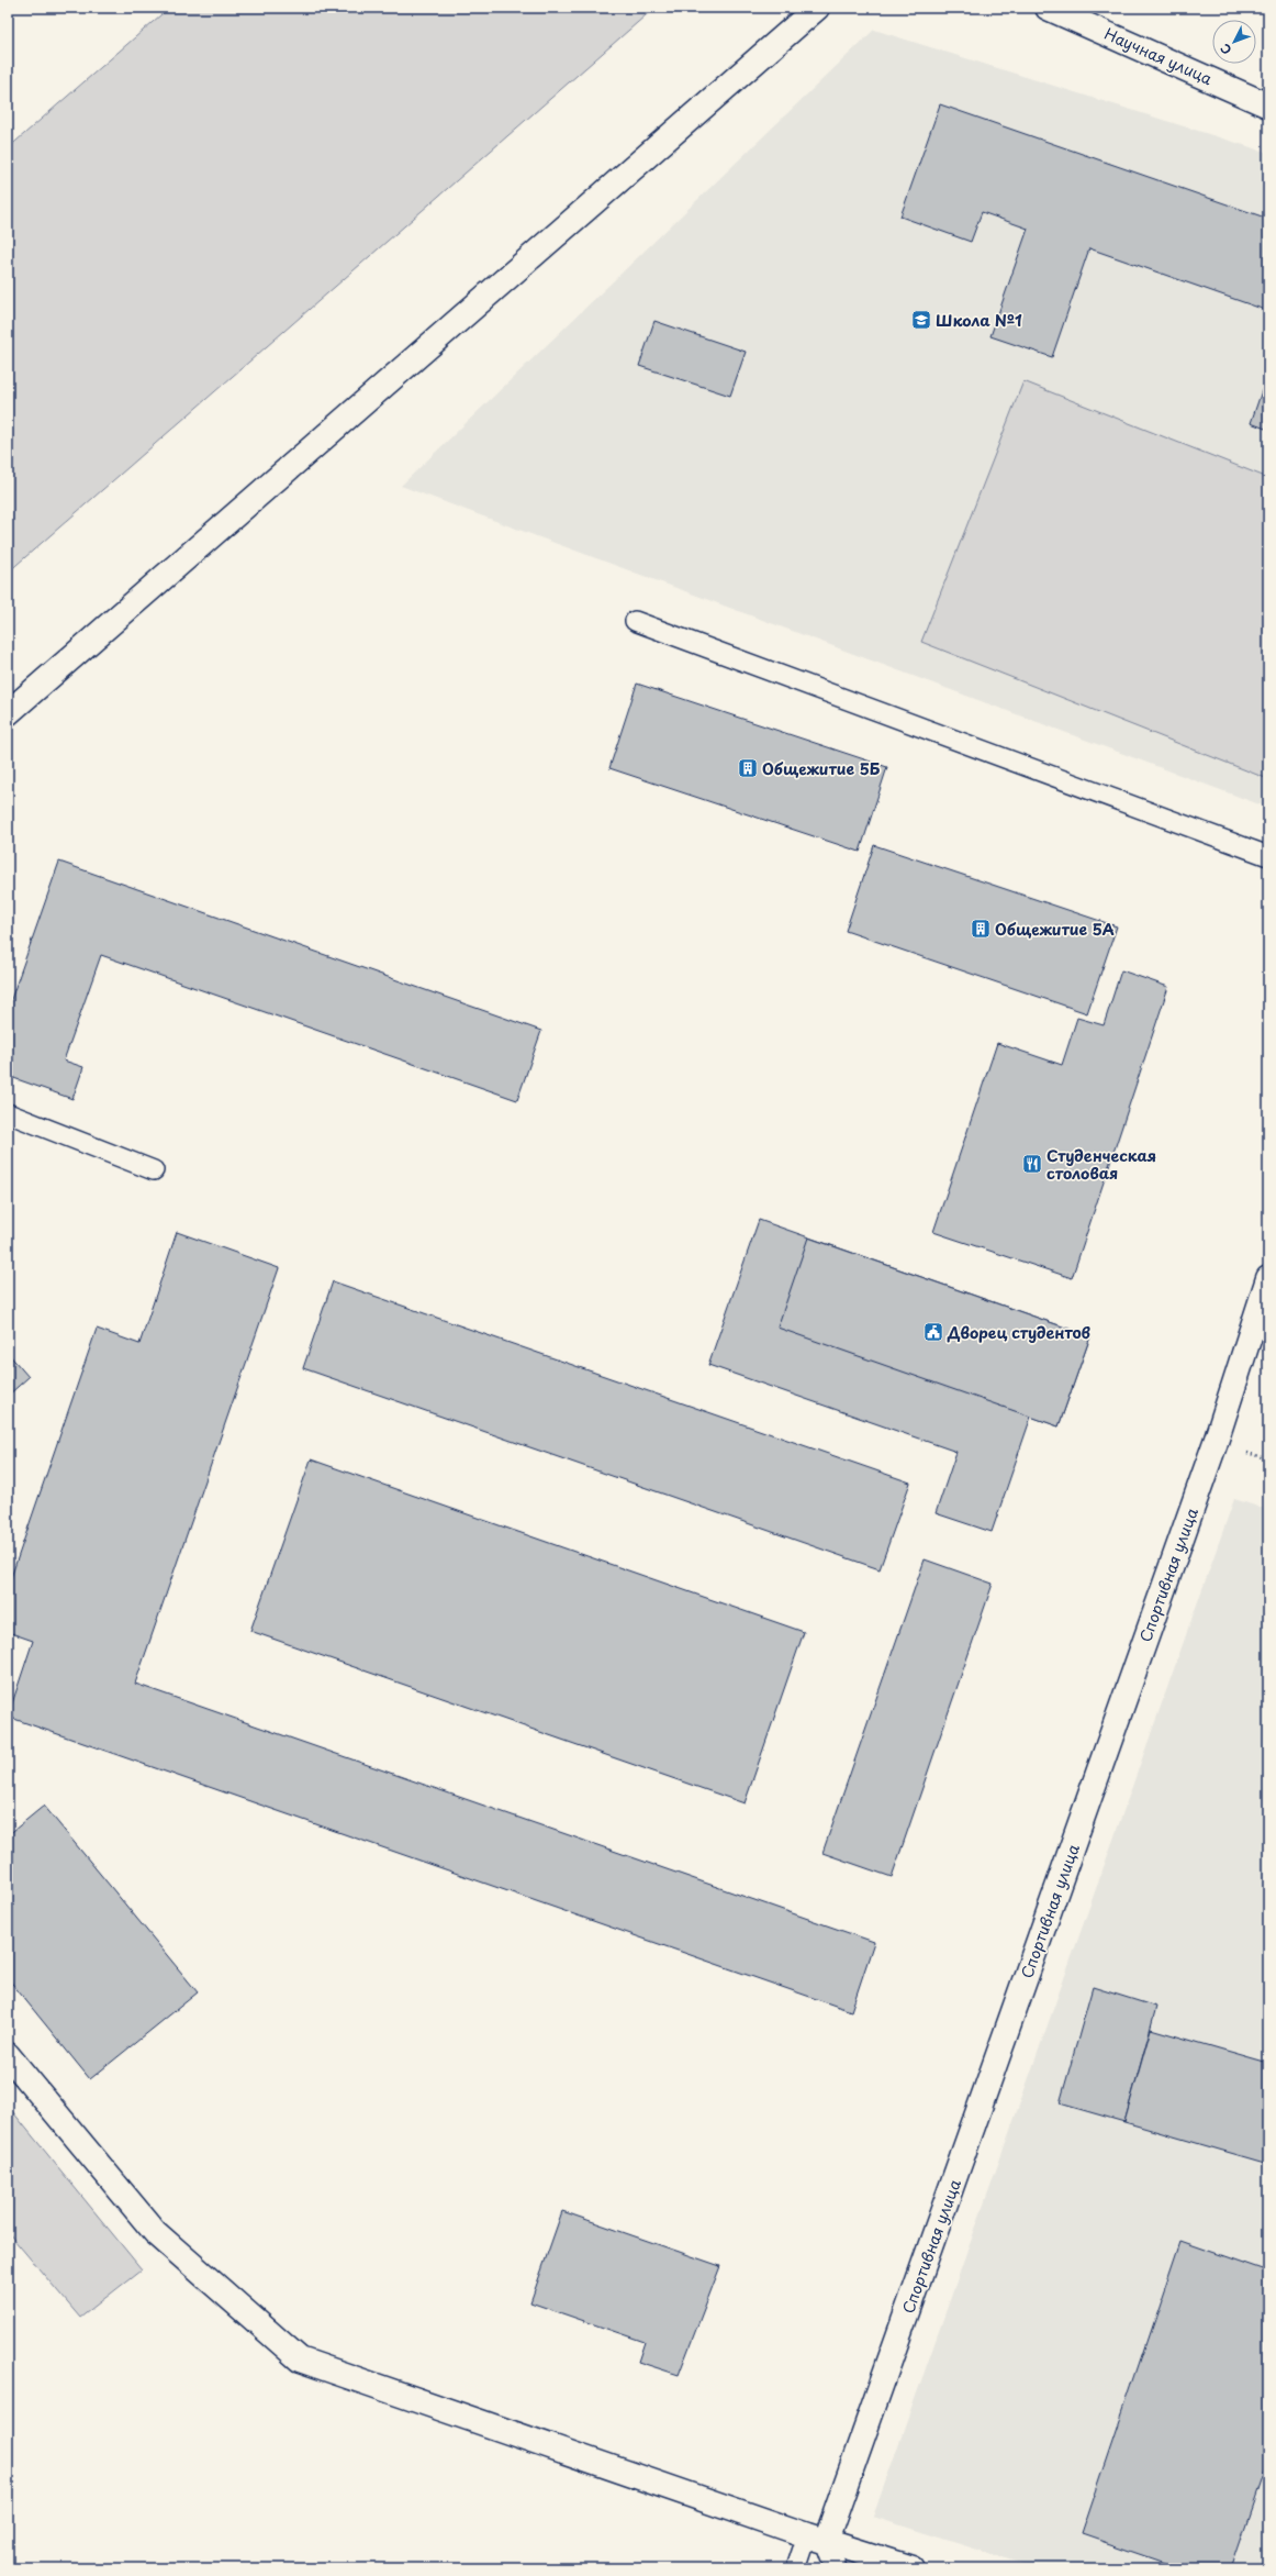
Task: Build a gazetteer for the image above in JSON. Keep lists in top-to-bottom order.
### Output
{
  "streets": {
    "street": ["Научная улица", "Спортивная улица"]
  },
  "places": {
    "school or university": ["Школа №1"],
    "building": ["Общежитие 5Б", "Общежитие 5А"],
    "restaurant": ["Студенческая столовая"],
    "public building": ["Дворец студентов"]
  },
  "north": "bottom left"
}
